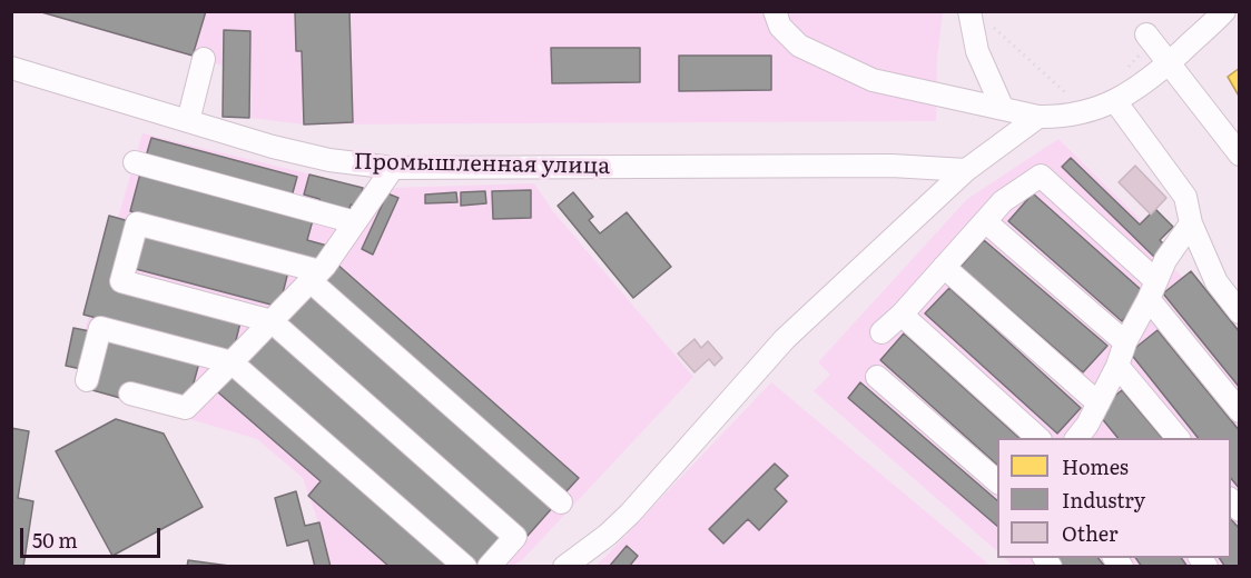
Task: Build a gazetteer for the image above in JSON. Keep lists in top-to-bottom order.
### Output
{
  "streets": {
    "street": ["Промышленная улица"]
  },
  "legend": ["Homes", "Industry", "Other"],
  "scale_bar": "50 m"
}
